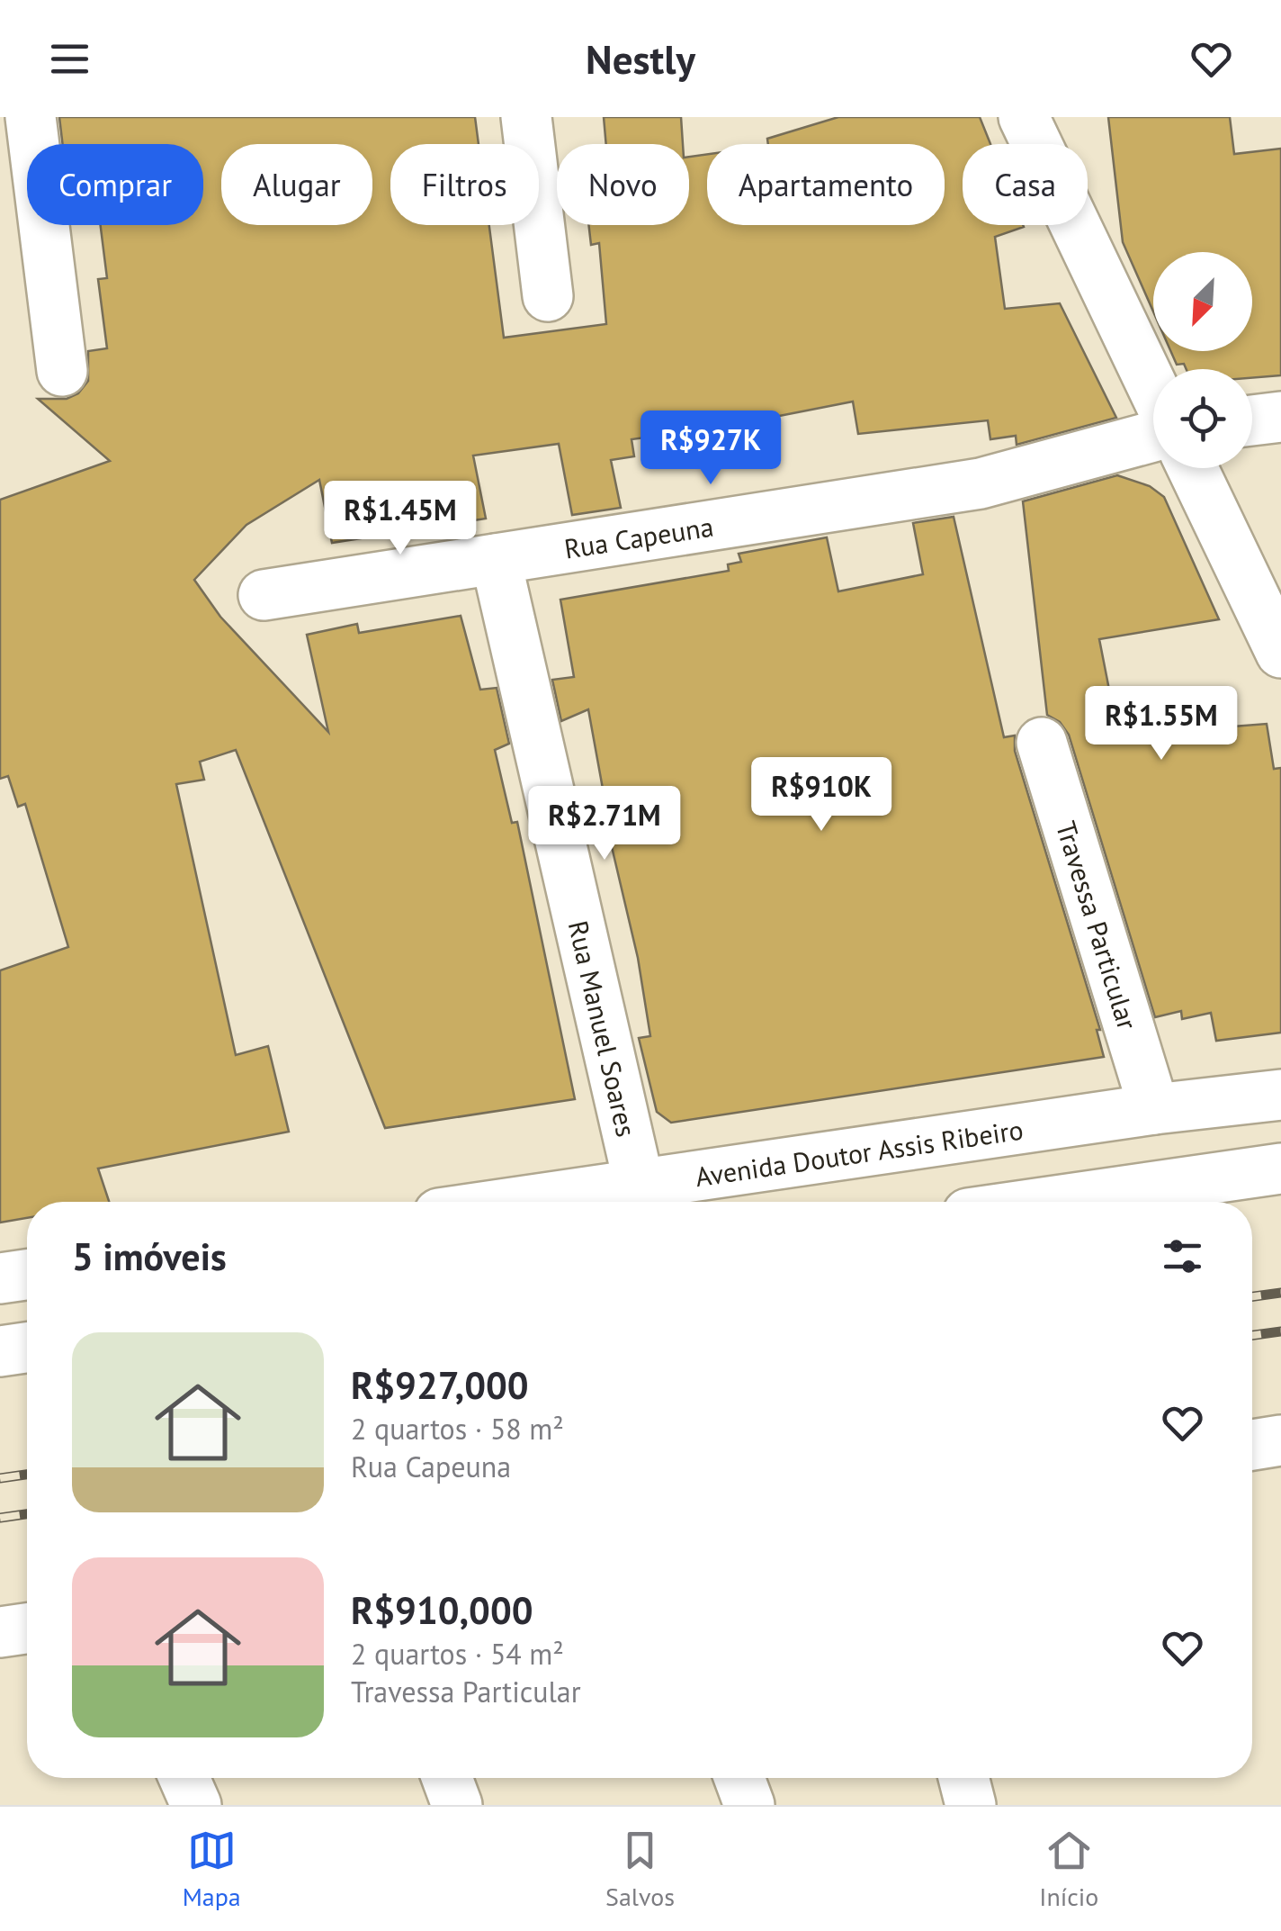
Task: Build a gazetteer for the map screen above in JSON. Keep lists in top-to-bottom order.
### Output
{
  "streets": {
    "street": [
      "Rua Capeuna",
      "Travessa Particular",
      "Rua Manuel Soares",
      "Avenida Doutor Assis Ribeiro"
    ]
  },
  "crossings": [
    ["Rua Capeuna", "Rua Manuel Soares"],
    ["Travessa Particular", "Avenida Doutor Assis Ribeiro"],
    ["Rua Manuel Soares", "Avenida Doutor Assis Ribeiro"]
  ],
  "north": "bottom left",
  "page": {
    "header": "Nestly",
    "chip": [
      "Comprar",
      "Alugar",
      "Filtros",
      "Novo",
      "Apartamento",
      "Casa"
    ],
    "price": [
      "R$927K",
      "R$1.45M",
      "R$1.55M",
      "R$910K",
      "R$2.71M"
    ],
    "heading": "5 imóveis",
    "list": [
      {
        "name": "R$927,000",
        "note": "2 quartos · 58 m² · Rua Capeuna"
      },
      {
        "name": "R$910,000",
        "note": "2 quartos · 54 m² · Travessa Particular"
      }
    ],
    "tabs": ["Mapa", "Salvos", "Início"]
  }
}
